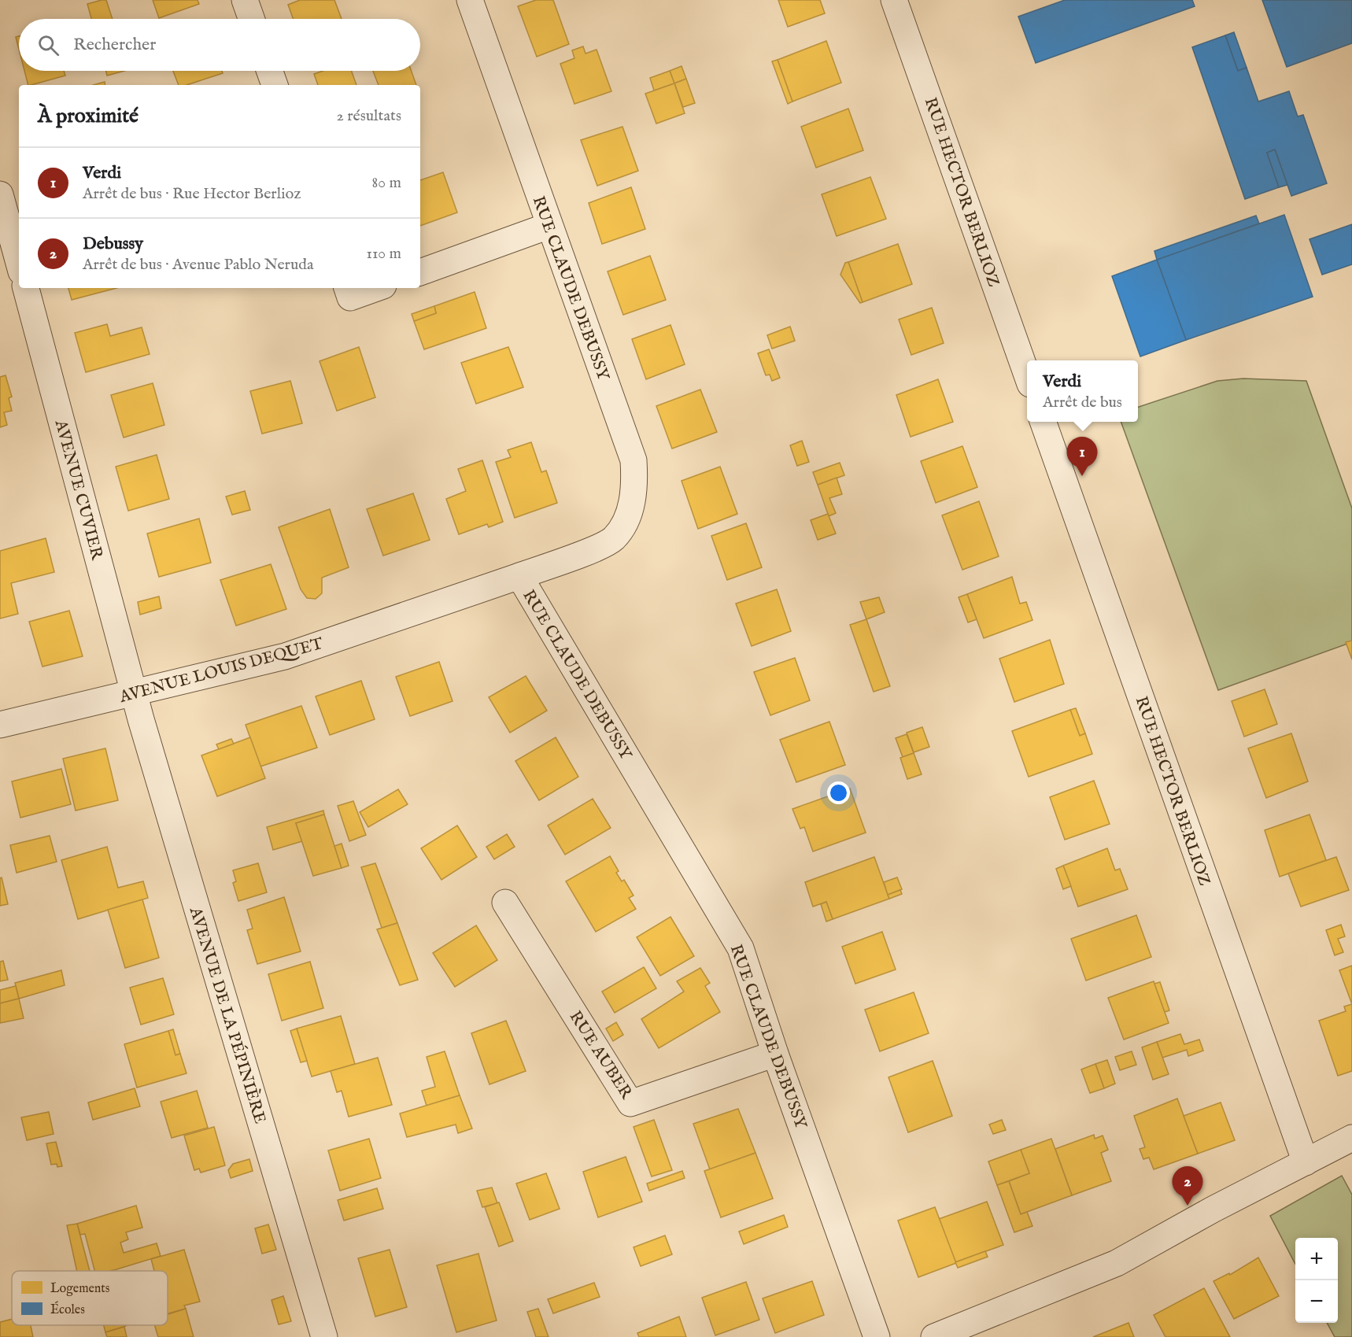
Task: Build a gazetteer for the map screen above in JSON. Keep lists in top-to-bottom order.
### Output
{
  "streets": {
    "street": [
      "RUE HECTOR BERLIOZ",
      "RUE CLAUDE DEBUSSY",
      "AVENUE CUVIER",
      "AVENUE LOUIS DEQUET",
      "AVENUE DE LA PÉPINIÈRE",
      "RUE AUBER"
    ]
  },
  "crossings": [
    ["RUE CLAUDE DEBUSSY", "AVENUE LOUIS DEQUET"],
    ["RUE CLAUDE DEBUSSY", "RUE AUBER"],
    ["AVENUE CUVIER", "AVENUE LOUIS DEQUET"],
    ["AVENUE CUVIER", "AVENUE DE LA PÉPINIÈRE"],
    ["AVENUE LOUIS DEQUET", "AVENUE DE LA PÉPINIÈRE"]
  ],
  "legend": ["Logements", "Écoles"],
  "page": {
    "search": "Rechercher",
    "heading": ["À proximité", "2 résultats"],
    "list": [
      {
        "mark": "1",
        "name": "Verdi",
        "note": "Arrêt de bus · Rue Hector Berlioz",
        "value": "80 m"
      },
      {
        "mark": "2",
        "name": "Debussy",
        "note": "Arrêt de bus · Avenue Pablo Neruda",
        "value": "110 m"
      }
    ],
    "popup": ["Verdi", "Arrêt de bus"],
    "pins": ["1", "2"],
    "map_buttons": ["+", "−"]
  }
}
